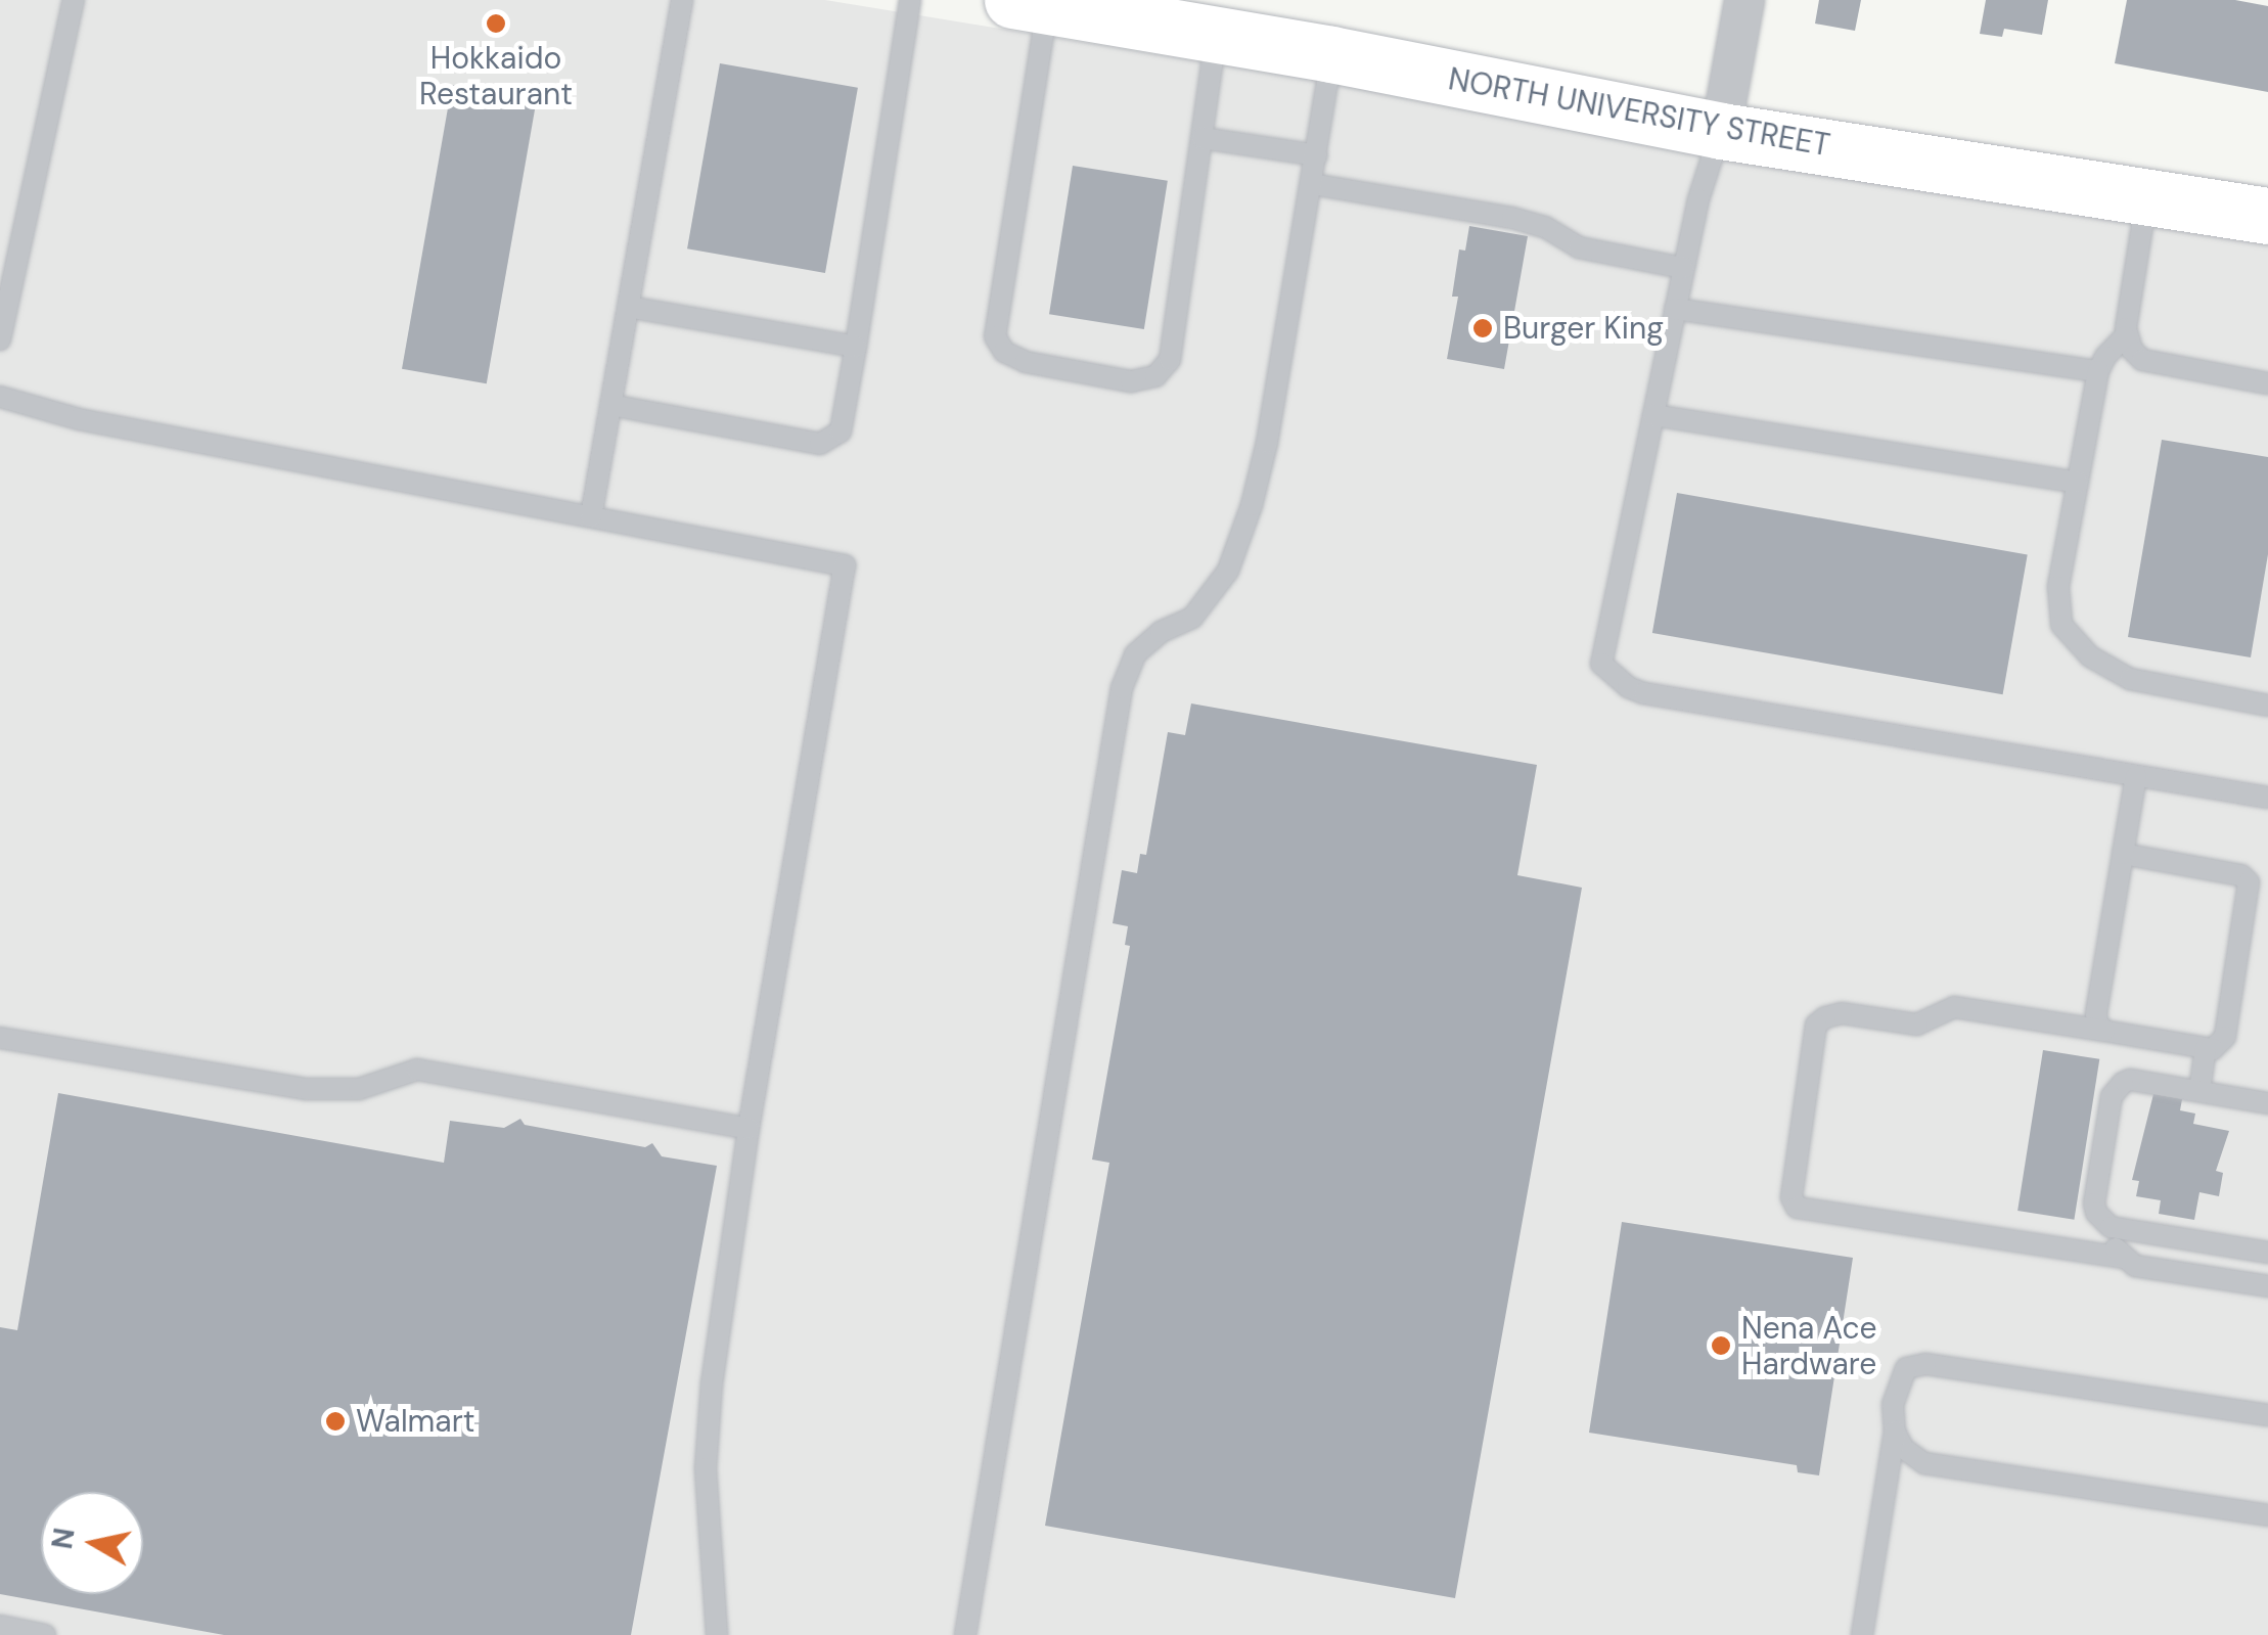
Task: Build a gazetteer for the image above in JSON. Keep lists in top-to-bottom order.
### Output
{
  "streets": {
    "main road": ["NORTH UNIVERSITY STREET"]
  },
  "places": [
    "Hokkaido Restaurant",
    "Burger King",
    "Nena Ace Hardware",
    "Walmart"
  ],
  "north": "left"
}
